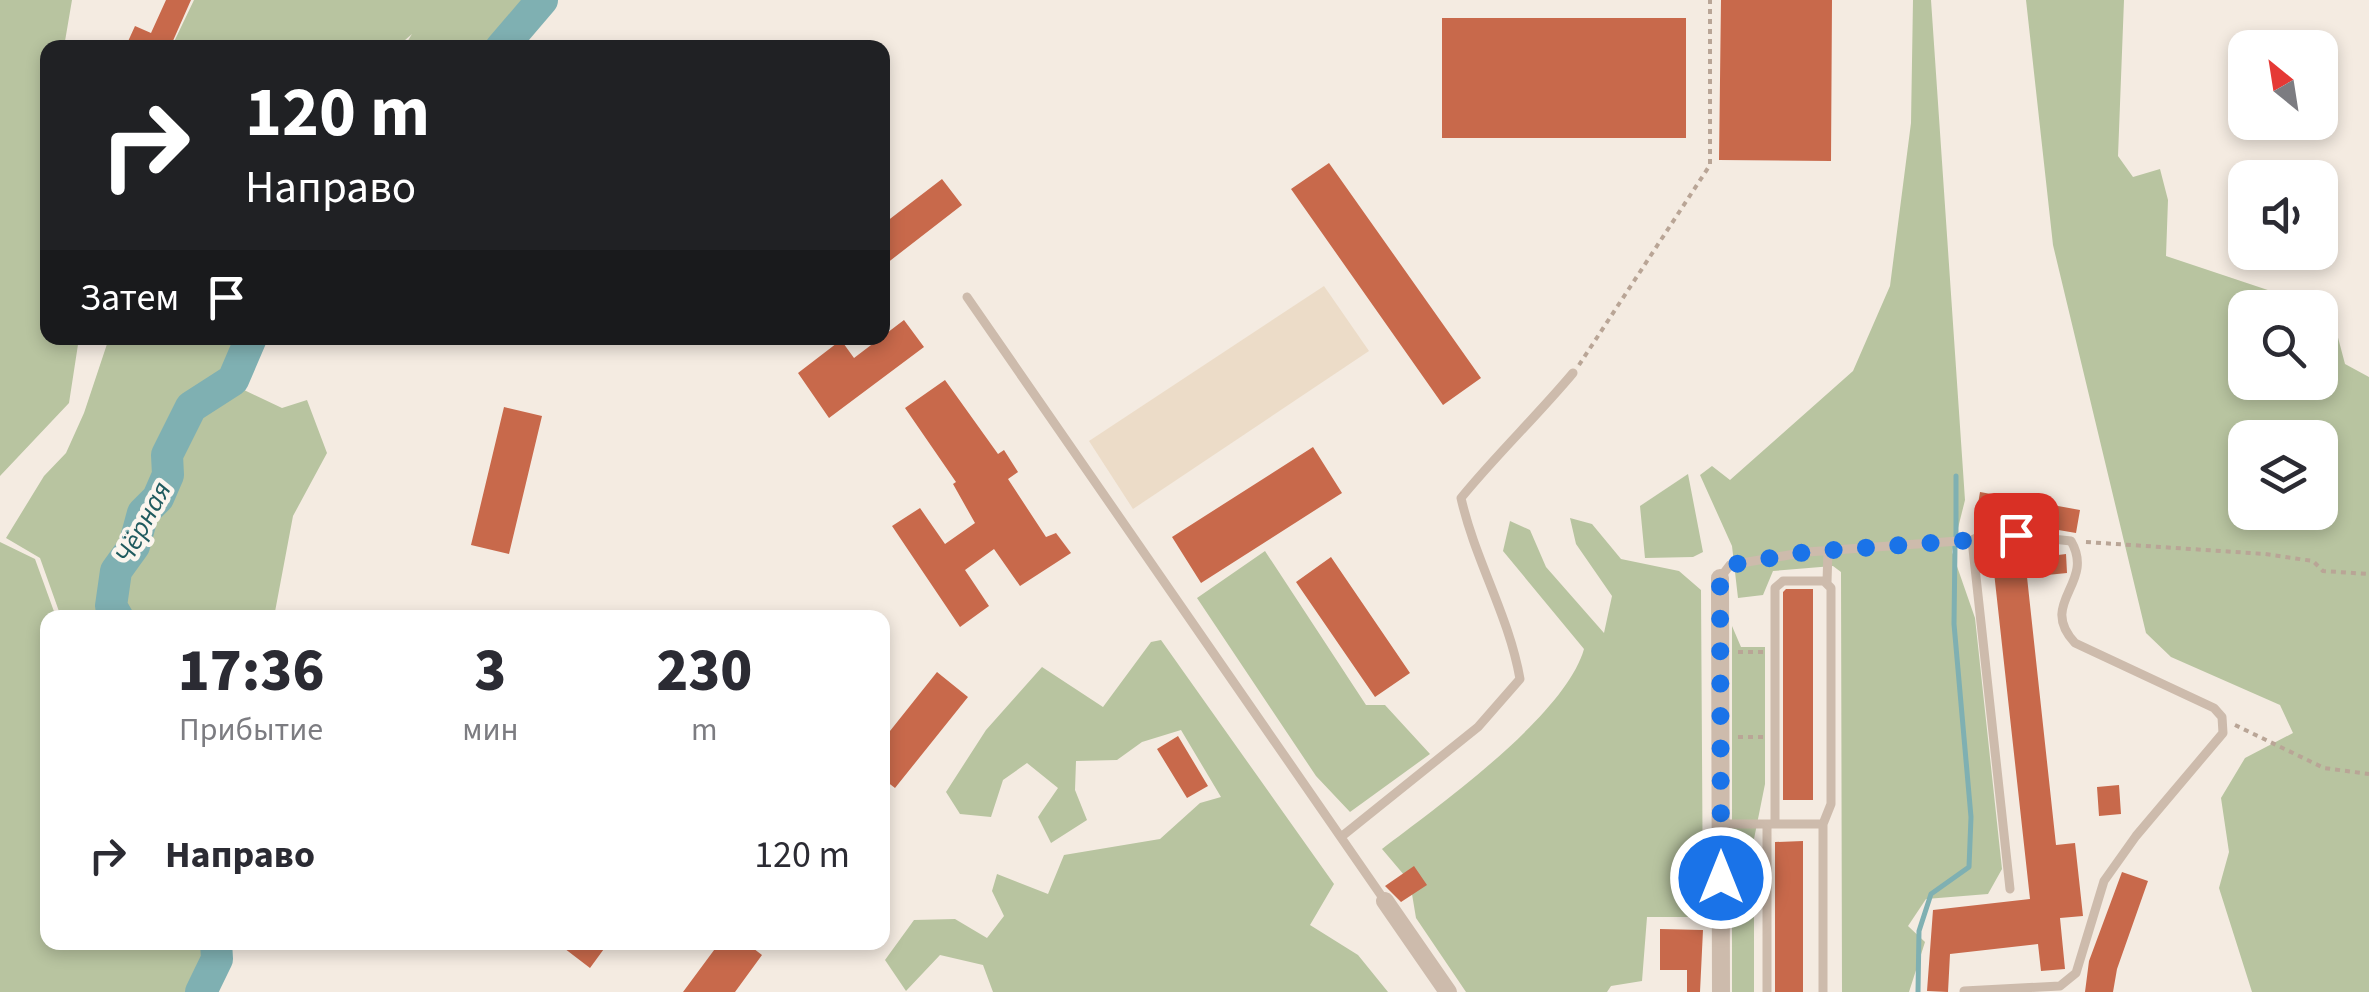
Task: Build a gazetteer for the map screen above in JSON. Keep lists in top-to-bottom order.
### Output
{
  "water": ["Чёрная"],
  "north": "top left",
  "page": {
    "turn": ["120 m", "Направо"],
    "then": "Затем",
    "eta": [
      "17:36",
      "Прибытие",
      "3",
      "мин",
      "230",
      "m"
    ],
    "list": [
      {
        "name": "Направо",
        "value": "120 m"
      }
    ]
  }
}
